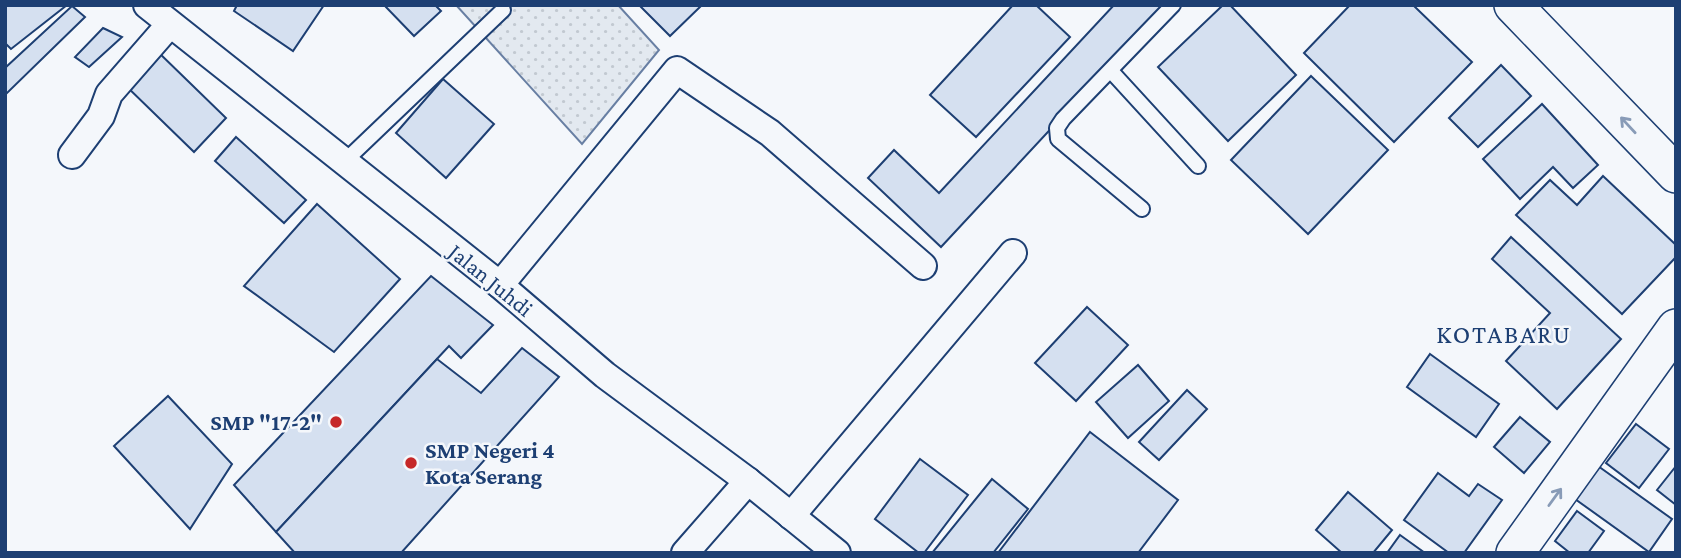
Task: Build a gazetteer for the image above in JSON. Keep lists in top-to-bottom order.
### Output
{
  "streets": {
    "street": ["Jalan Juhdi"]
  },
  "districts": ["KOTABARU"],
  "places": ["SMP \"17-2\"", "SMP Negeri 4 Kota Serang"]
}
